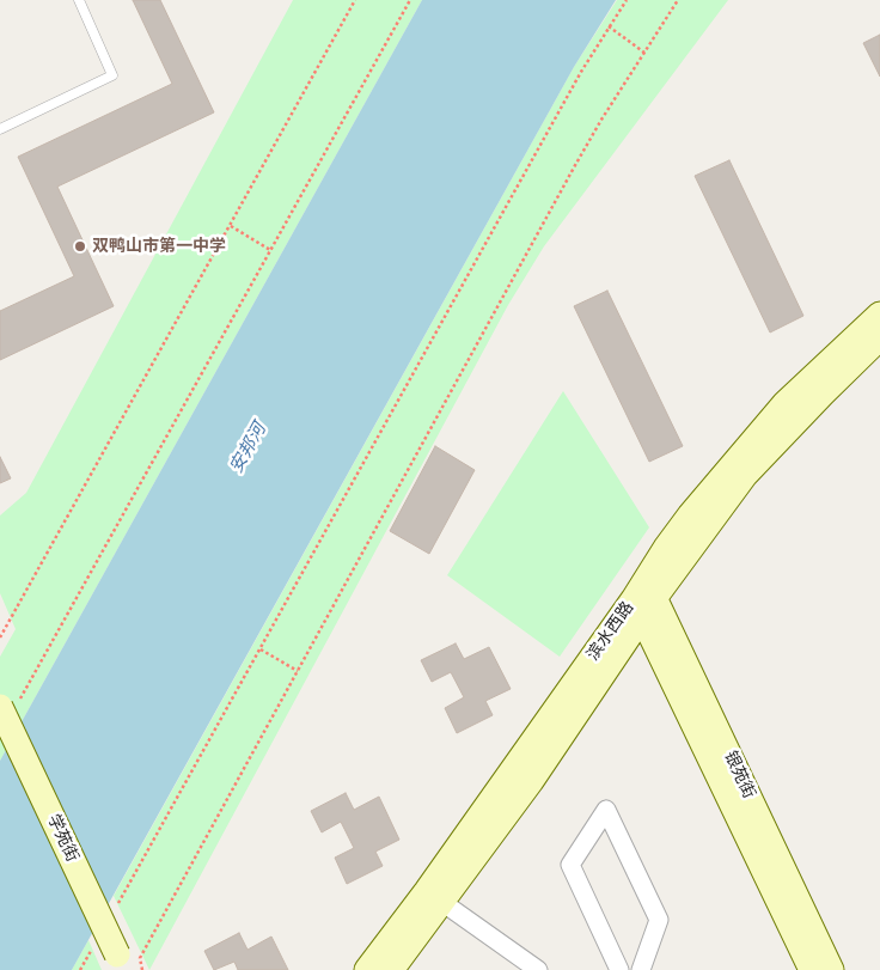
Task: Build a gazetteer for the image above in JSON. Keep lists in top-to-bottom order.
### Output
{
  "streets": {
    "main road": ["滨水西路", "银苑街", "学苑街"]
  },
  "crossings": [
    ["滨水西路", "银苑街"]
  ],
  "water": ["安邦河"],
  "places": ["双鸭山市第一中学"]
}
